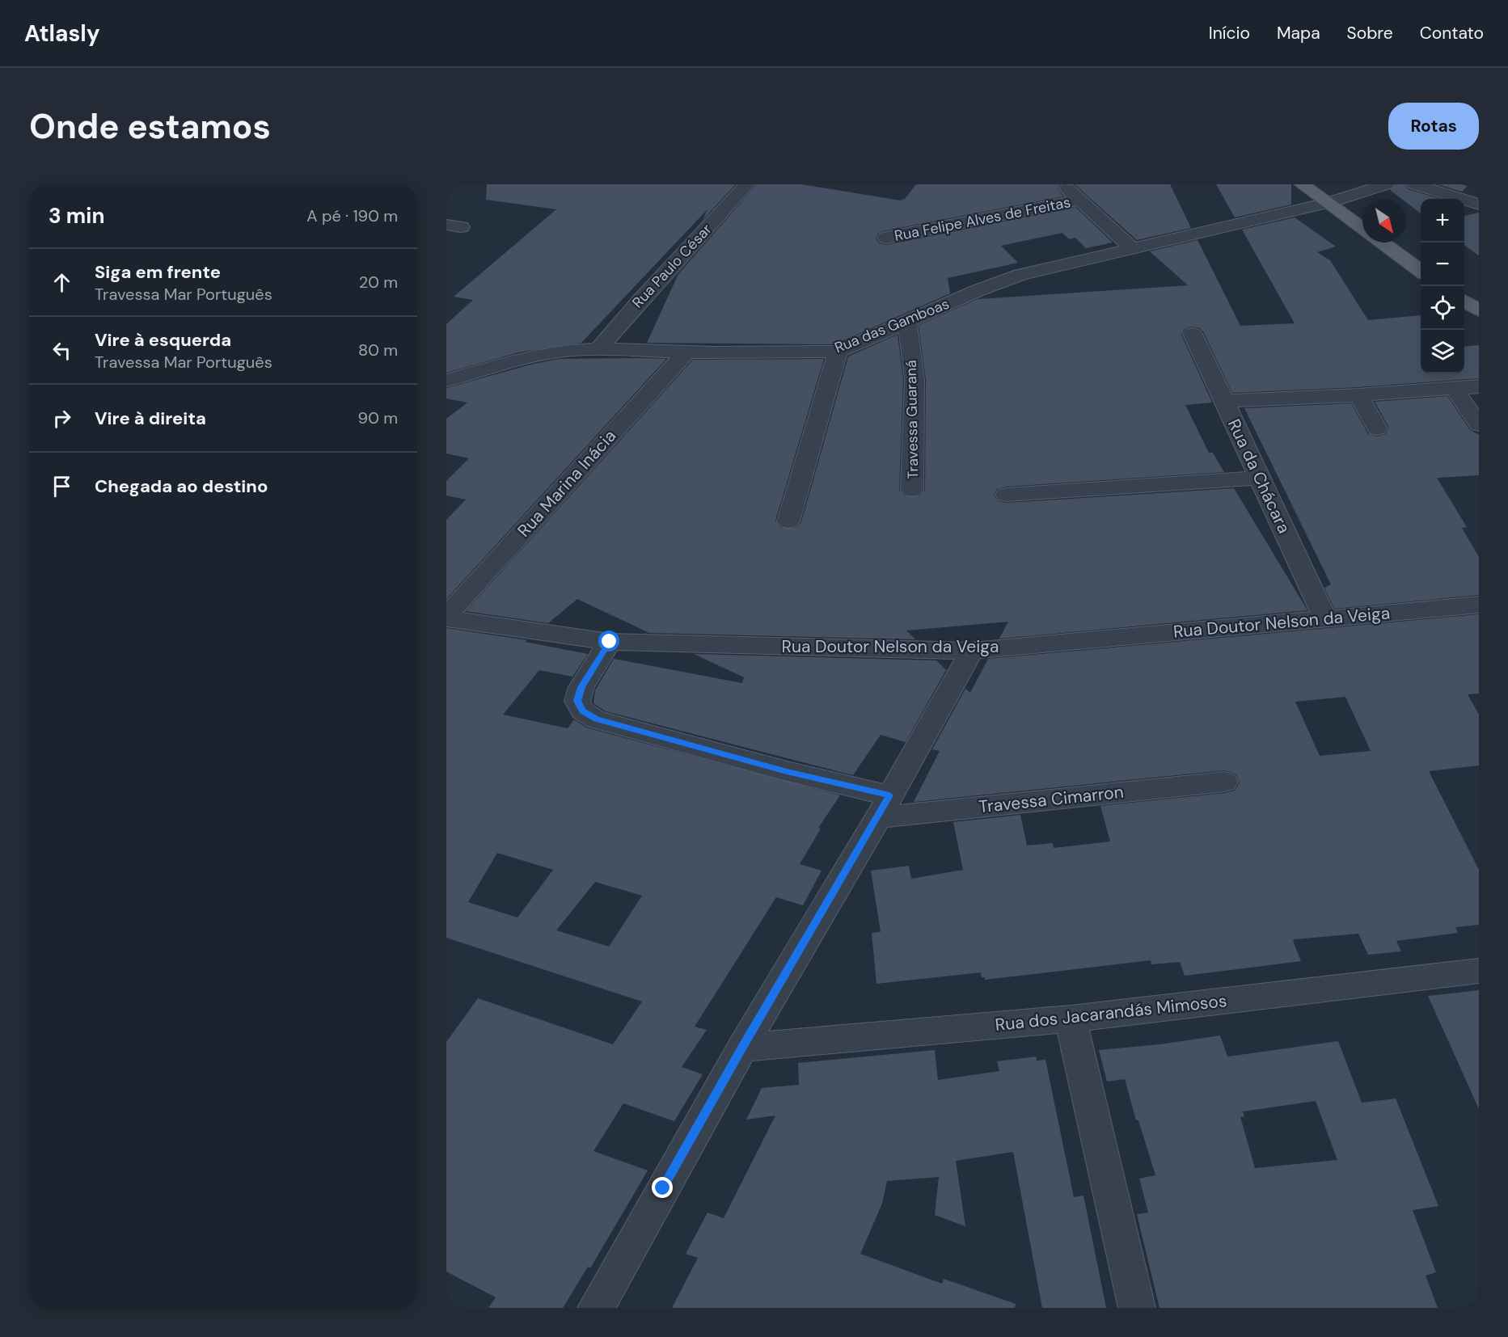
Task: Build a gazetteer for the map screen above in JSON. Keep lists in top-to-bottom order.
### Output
{
  "streets": {
    "street": [
      "Rua Felipe Alves de Freitas",
      "Rua Paulo César",
      "Rua das Gamboas",
      "Travessa Guaraná",
      "Rua da Chácara",
      "Rua Marina Inácia",
      "Rua Doutor Nelson da Veiga",
      "Travessa Cimarron",
      "Rua dos Jacarandás Mimosos"
    ]
  },
  "crossings": [
    ["Rua Paulo César", "Rua das Gamboas"],
    ["Rua das Gamboas", "Travessa Guaraná"],
    ["Rua das Gamboas", "Rua Marina Inácia"],
    ["Rua da Chácara", "Rua Doutor Nelson da Veiga"],
    ["Rua Marina Inácia", "Rua Doutor Nelson da Veiga"],
    ["Rua Doutor Nelson da Veiga", "Travessa Cimarron"]
  ],
  "north": "bottom right",
  "page": {
    "header": "Atlasly",
    "nav": [
      "Início",
      "Mapa",
      "Sobre",
      "Contato"
    ],
    "buttons": "Rotas",
    "title": "Onde estamos",
    "heading": ["3 min", "A pé · 190 m"],
    "map_buttons": ["+", "−"],
    "list": [
      ["Siga em frente", "Travessa Mar Português", "20 m"],
      ["Vire à esquerda", "Travessa Mar Português", "80 m"],
      ["Vire à direita", "90 m"],
      "Chegada ao destino"
    ]
  }
}
